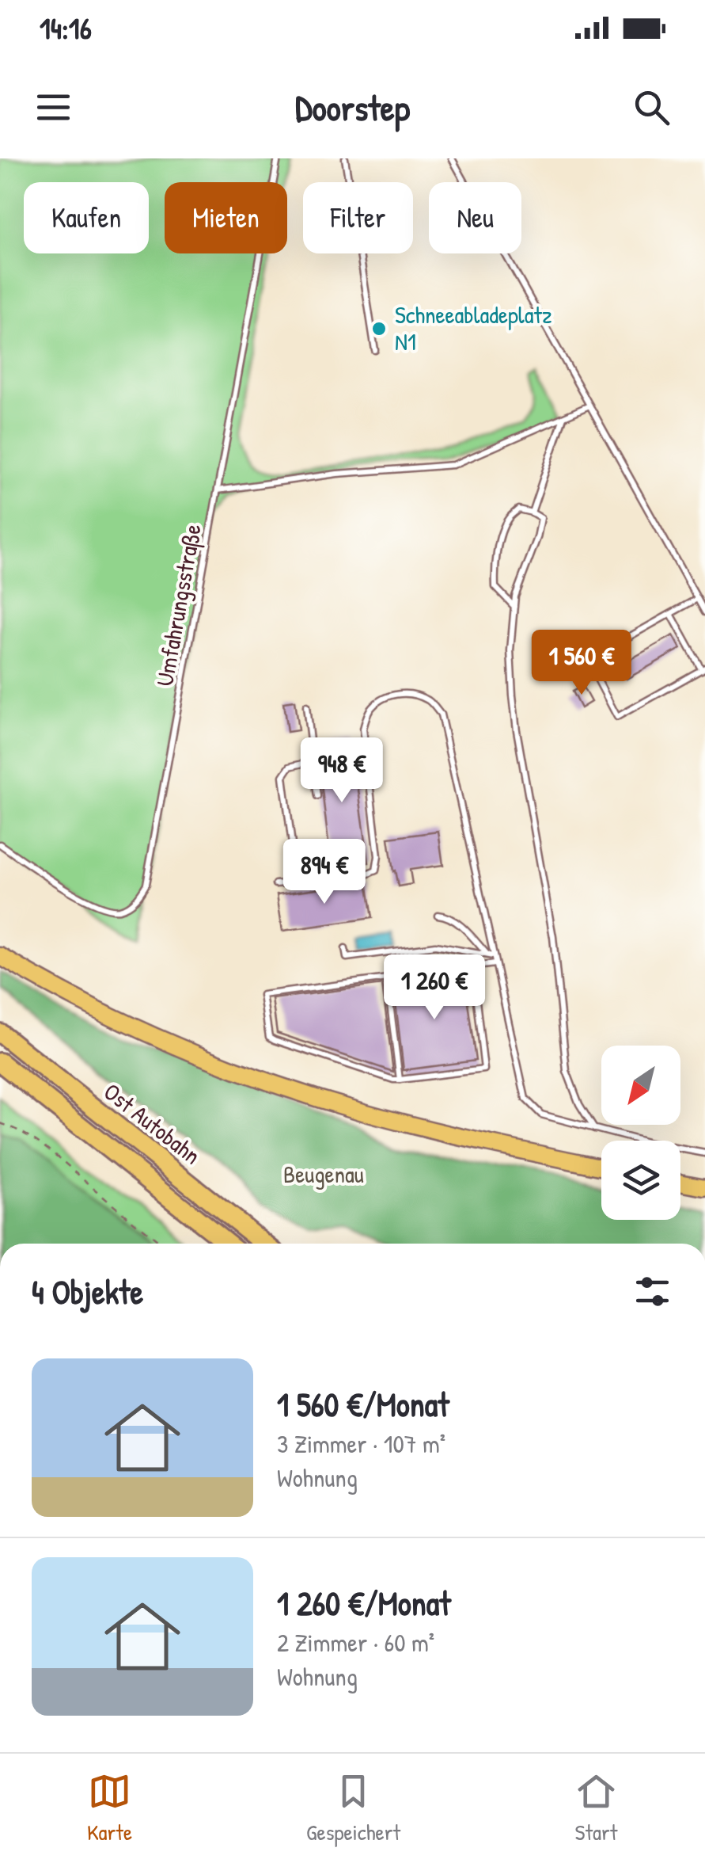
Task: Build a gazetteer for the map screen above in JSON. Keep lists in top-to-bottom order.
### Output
{
  "streets": {
    "highway": ["Ost Autobahn"],
    "lane": ["Umfahrungsstraße"]
  },
  "parks": ["Beugenau"],
  "places": ["Schneeabladeplatz N1"],
  "north": "bottom left",
  "page": {
    "status": "14:16",
    "header": "Doorstep",
    "chip": [
      "Kaufen",
      "Mieten",
      "Filter",
      "Neu"
    ],
    "price": [
      "1 560 €",
      "948 €",
      "894 €",
      "1 260 €"
    ],
    "heading": "4 Objekte",
    "list": [
      {
        "name": "1 560 €/Monat",
        "note": "3 Zimmer · 107 m² · Wohnung"
      },
      {
        "name": "1 260 €/Monat",
        "note": "2 Zimmer · 60 m² · Wohnung"
      }
    ],
    "tabs": ["Karte", "Gespeichert", "Start"]
  }
}
